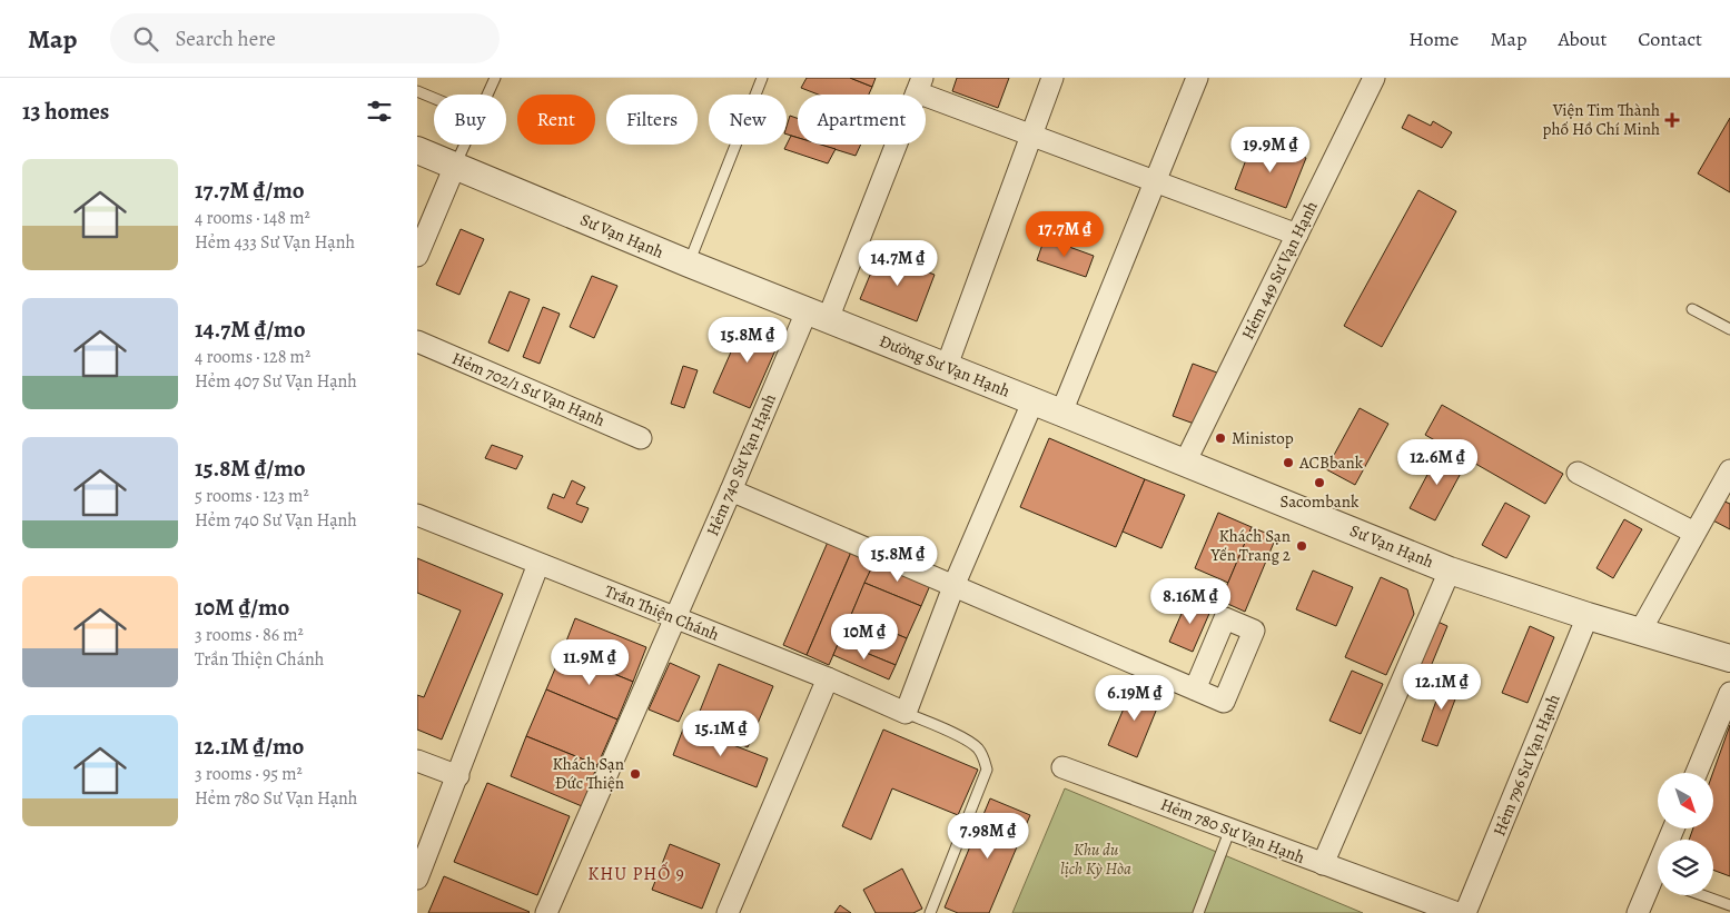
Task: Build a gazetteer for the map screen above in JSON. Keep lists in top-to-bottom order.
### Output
{
  "streets": {
    "street": [
      "Sư Vạn Hạnh",
      "Hẻm 449 Sư Vạn Hạnh",
      "Đường Sư Vạn Hạnh",
      "Hẻm 702/1 Sư Vạn Hạnh",
      "Hẻm 740 Sư Vạn Hạnh",
      "Trần Thiện Chánh",
      "Hẻm 796 Sư Vạn Hạnh",
      "Hẻm 780 Sư Vạn Hạnh"
    ]
  },
  "crossings": [
    ["Sư Vạn Hạnh", "Hẻm 449 Sư Vạn Hạnh"],
    ["Sư Vạn Hạnh", "Đường Sư Vạn Hạnh"],
    ["Sư Vạn Hạnh", "Hẻm 740 Sư Vạn Hạnh"],
    ["Sư Vạn Hạnh", "Hẻm 796 Sư Vạn Hạnh"],
    ["Sư Vạn Hạnh", "Hẻm 780 Sư Vạn Hạnh"],
    ["Đường Sư Vạn Hạnh", "Hẻm 740 Sư Vạn Hạnh"],
    ["Hẻm 740 Sư Vạn Hạnh", "Trần Thiện Chánh"]
  ],
  "districts": ["KHU PHỐ 9"],
  "parks": ["Khu du lịch Kỳ Hòa"],
  "places": {
    "health": ["Viện Tim Thành phố Hồ Chí Minh"],
    "other": [
      "Ministop",
      "ACBbank",
      "Sacombank",
      "Khách Sạn Yến Trang 2",
      "Khách Sạn Đức Thiện"
    ]
  },
  "north": "bottom right",
  "page": {
    "header": "Map",
    "search": "Search here",
    "nav": [
      "Home",
      "Map",
      "About",
      "Contact"
    ],
    "heading": "13 homes",
    "chip": [
      "Buy",
      "Rent",
      "Filters",
      "New",
      "Apartment"
    ],
    "price": [
      "19.9M ₫",
      "17.7M ₫",
      "14.7M ₫",
      "15.8M ₫",
      "12.6M ₫",
      "15.8M ₫",
      "8.16M ₫",
      "10M ₫",
      "11.9M ₫",
      "12.1M ₫",
      "6.19M ₫",
      "15.1M ₫",
      "7.98M ₫"
    ],
    "list": [
      {
        "name": "17.7M ₫/mo",
        "note": "4 rooms · 148 m² · Hẻm 433 Sư Vạn Hạnh"
      },
      {
        "name": "14.7M ₫/mo",
        "note": "4 rooms · 128 m² · Hẻm 407 Sư Vạn Hạnh"
      },
      {
        "name": "15.8M ₫/mo",
        "note": "5 rooms · 123 m² · Hẻm 740 Sư Vạn Hạnh"
      },
      {
        "name": "10M ₫/mo",
        "note": "3 rooms · 86 m² · Trần Thiện Chánh"
      },
      {
        "name": "12.1M ₫/mo",
        "note": "3 rooms · 95 m² · Hẻm 780 Sư Vạn Hạnh"
      }
    ]
  }
}
